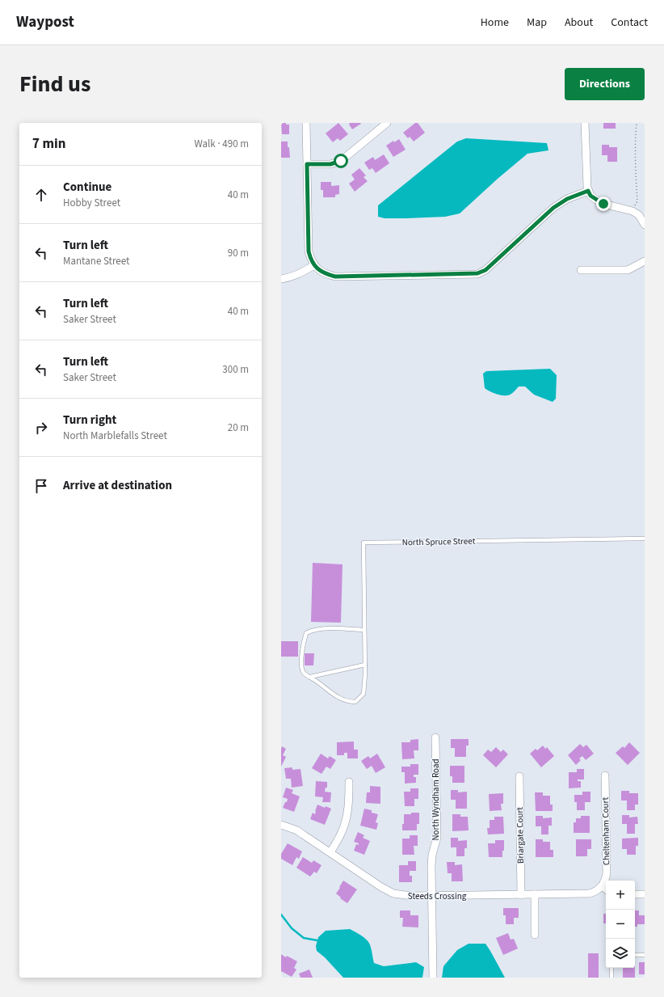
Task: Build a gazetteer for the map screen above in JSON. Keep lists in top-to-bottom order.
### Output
{
  "streets": {
    "street": [
      "North Wyndham Road",
      "Cheltenham Court",
      "Briargate Court",
      "Steeds Crossing"
    ],
    "lane": ["North Spruce Street"]
  },
  "crossings": [
    ["North Wyndham Road", "Steeds Crossing"],
    ["Cheltenham Court", "Steeds Crossing"],
    ["Briargate Court", "Steeds Crossing"]
  ],
  "page": {
    "header": "Waypost",
    "nav": [
      "Home",
      "Map",
      "About",
      "Contact"
    ],
    "title": "Find us",
    "buttons": "Directions",
    "heading": ["7 min", "Walk · 490 m"],
    "list": [
      ["Continue", "Hobby Street", "40 m"],
      ["Turn left", "Mantane Street", "90 m"],
      ["Turn left", "Saker Street", "40 m"],
      ["Turn left", "Saker Street", "300 m"],
      ["Turn right", "North Marblefalls Street", "20 m"],
      "Arrive at destination"
    ],
    "map_buttons": ["+", "−"]
  }
}
